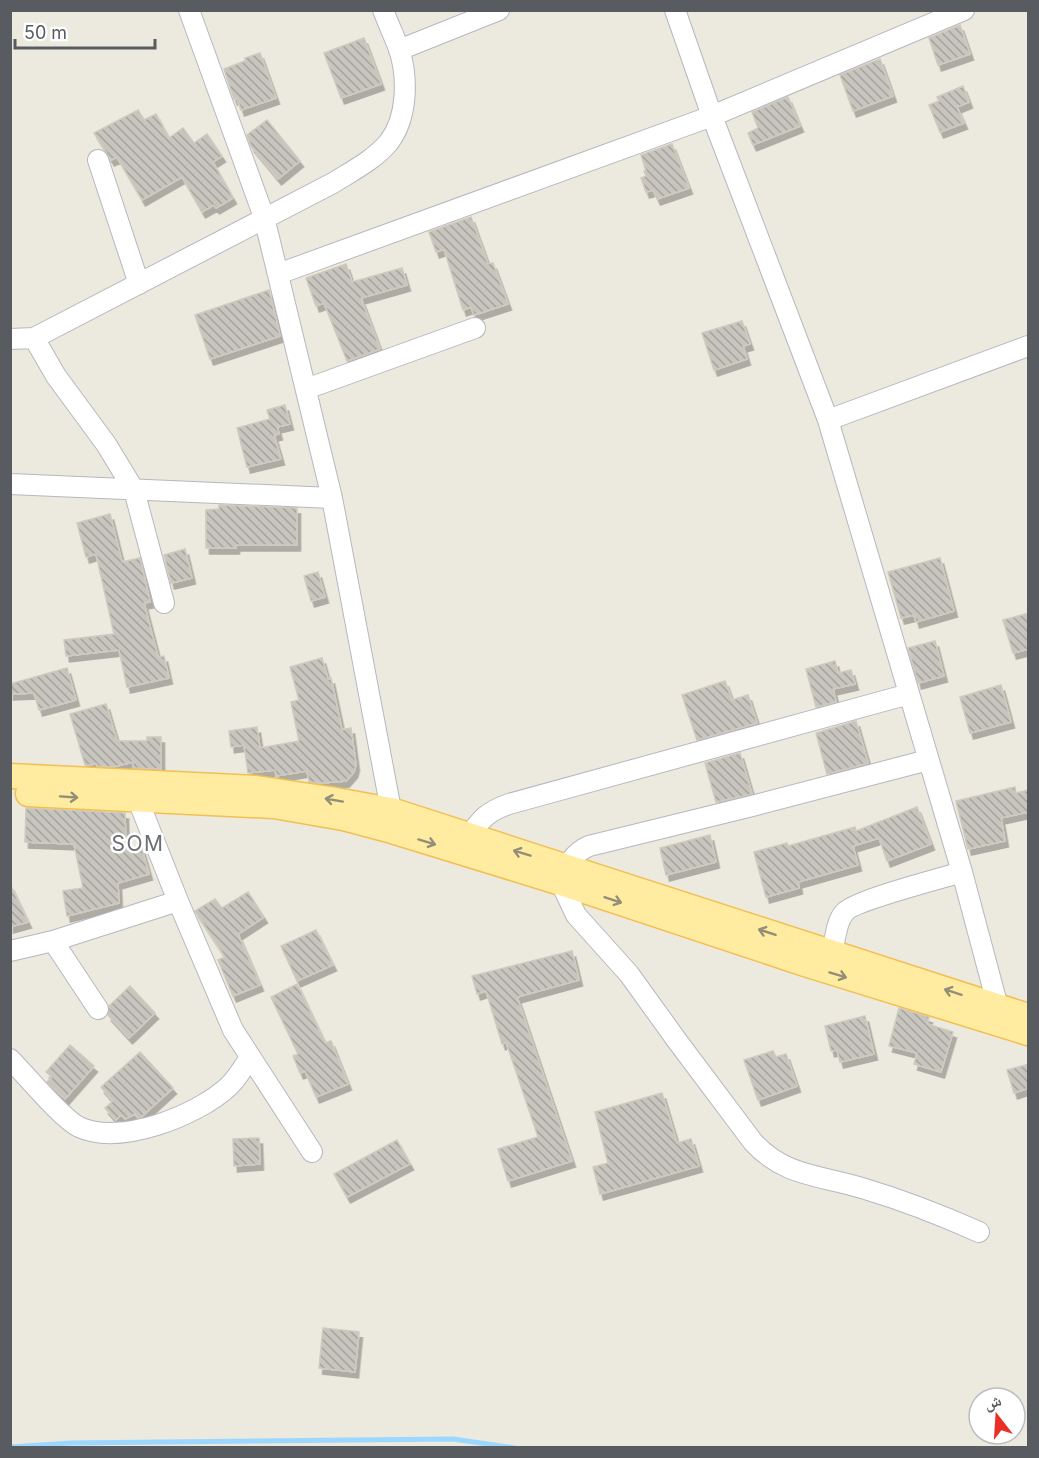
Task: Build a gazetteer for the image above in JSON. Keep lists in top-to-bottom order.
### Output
{
  "districts": ["SOM"],
  "scale_bar": "50 m",
  "north": "top"
}
